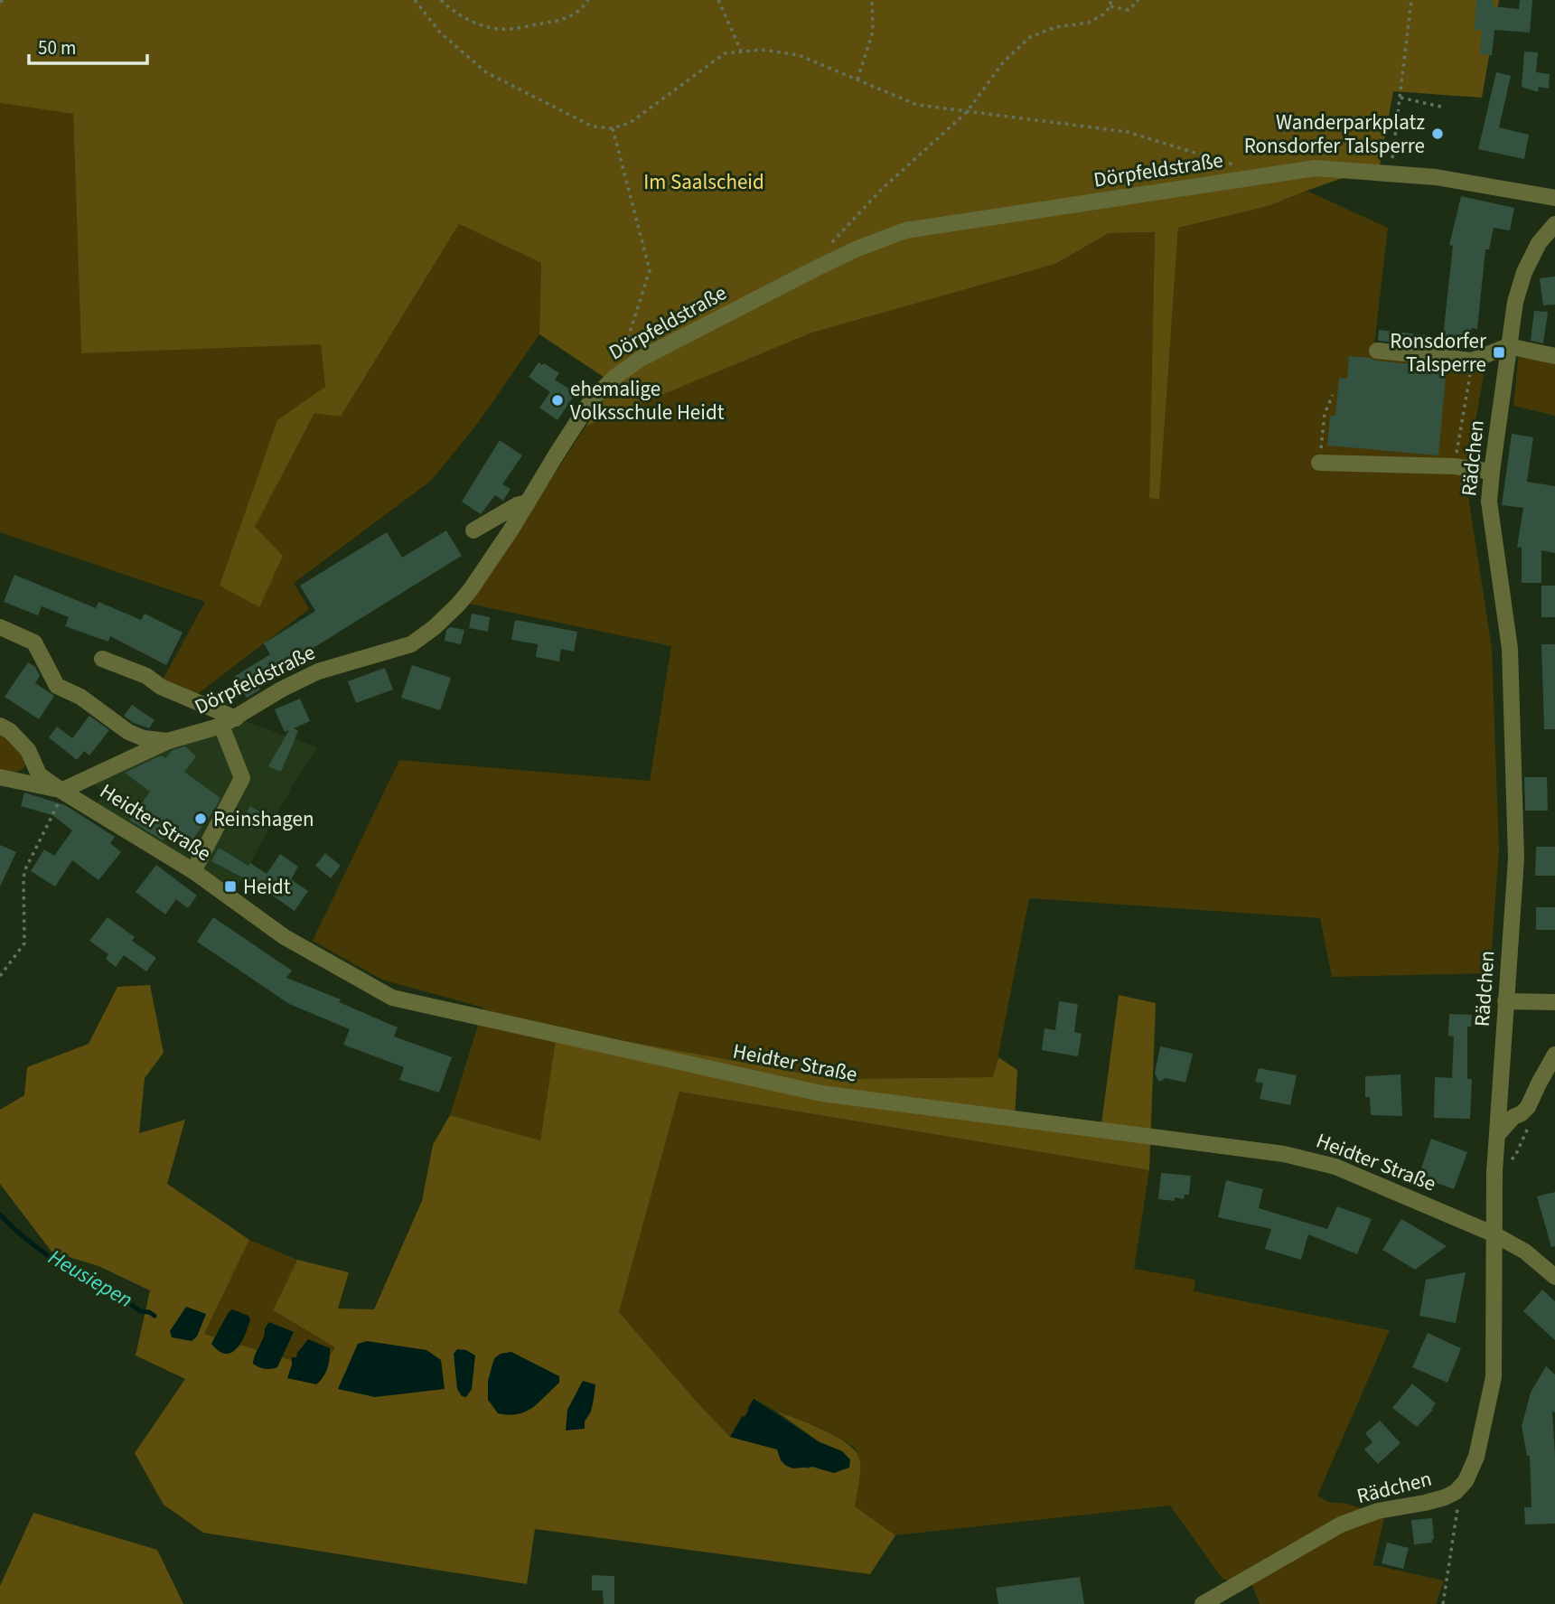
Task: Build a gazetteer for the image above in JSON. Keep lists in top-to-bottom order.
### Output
{
  "streets": {
    "street": ["Dörpfeldstraße", "Rädchen", "Heidter Straße"]
  },
  "crossings": [
    ["Dörpfeldstraße", "Heidter Straße"],
    ["Rädchen", "Heidter Straße"]
  ],
  "water": ["Heusiepen"],
  "parks": ["Im Saalscheid"],
  "places": {
    "other": ["Wanderparkplatz Ronsdorfer Talsperre", "ehemalige Volksschule Heidt", "Reinshagen"],
    "transit": ["Ronsdorfer Talsperre", "Heidt"]
  },
  "scale_bar": "50 m"
}
